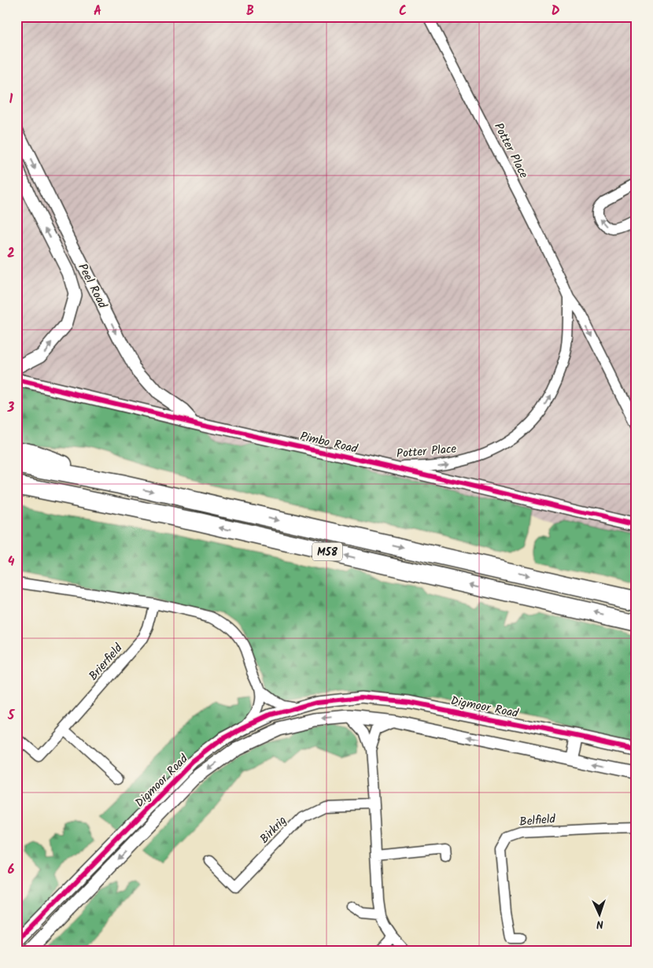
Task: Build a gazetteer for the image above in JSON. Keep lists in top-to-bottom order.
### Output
{
  "streets": {
    "highway": ["M58"],
    "street": [
      "Potter Place",
      "Peel Road",
      "Pimbo Road",
      "Brierfield",
      "Digmoor Road",
      "Belfield",
      "Birkrig"
    ]
  },
  "crossings": [
    ["Potter Place", "Pimbo Road"],
    ["Peel Road", "Pimbo Road"]
  ],
  "north": "bottom",
  "grid": {
    "columns": [
      "A",
      "B",
      "C",
      "D"
    ],
    "rows": [
      "1",
      "2",
      "3",
      "4",
      "5",
      "6"
    ]
  }
}
